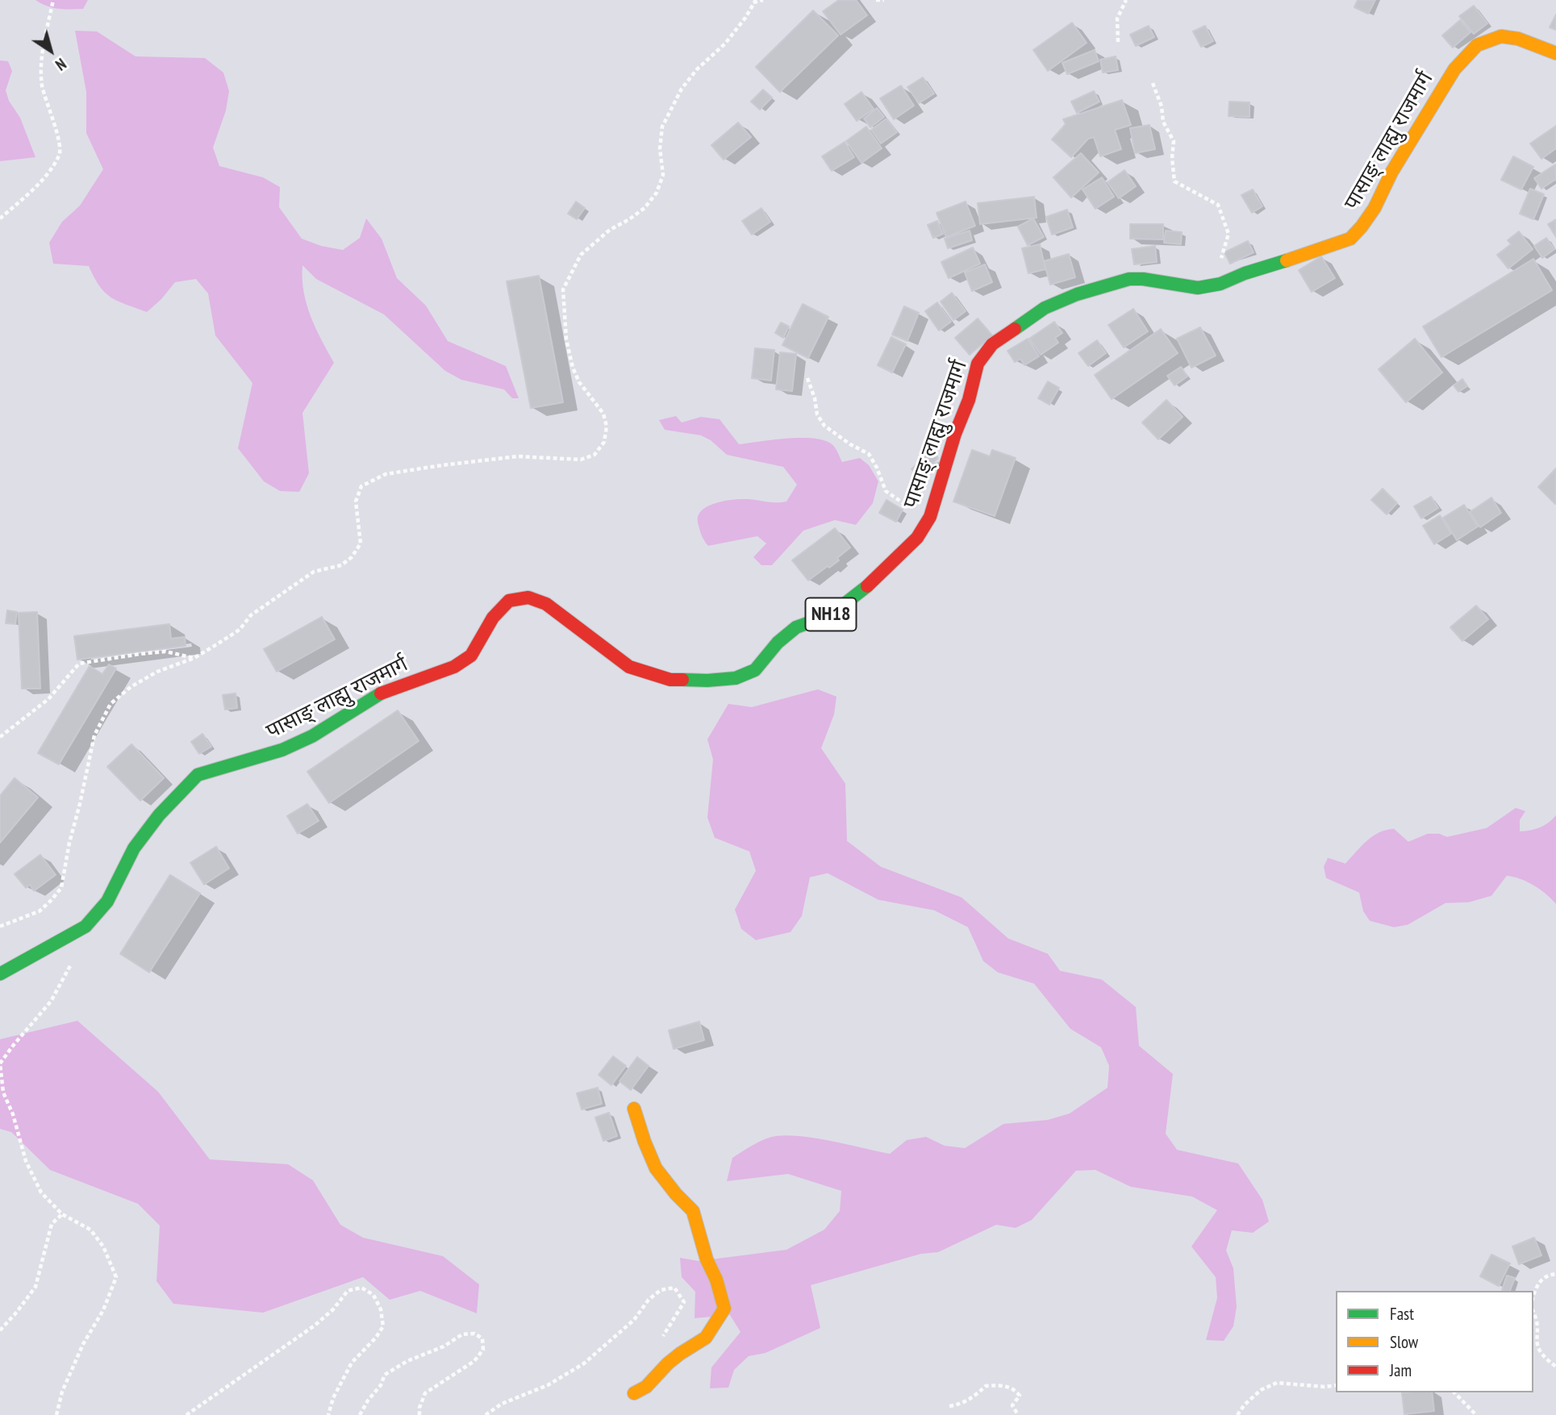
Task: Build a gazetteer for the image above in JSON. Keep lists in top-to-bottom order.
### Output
{
  "streets": {
    "main road": ["पासाङ् लाह्मु राजमार्ग", "NH18"]
  },
  "legend": ["Fast", "Slow", "Jam"],
  "north": "bottom right"
}
